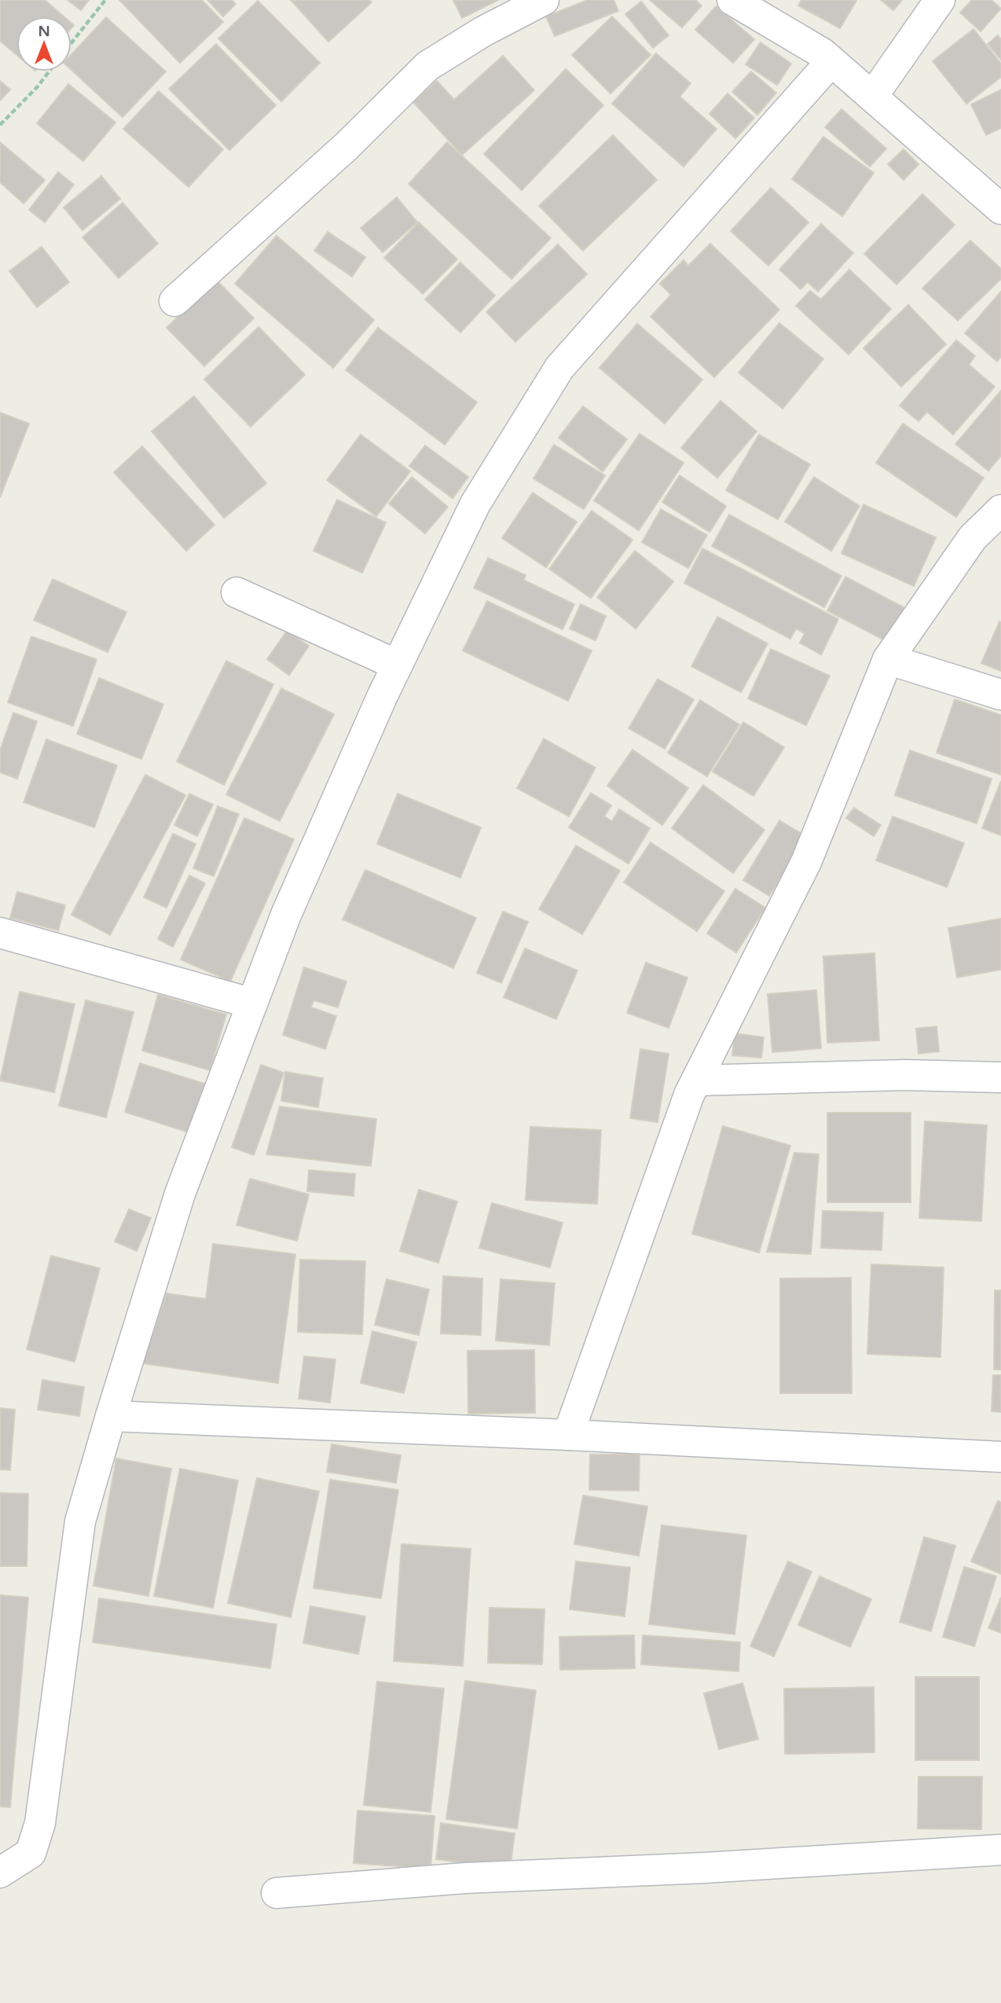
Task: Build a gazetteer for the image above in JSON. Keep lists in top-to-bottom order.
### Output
{
  "north": "top"
}
